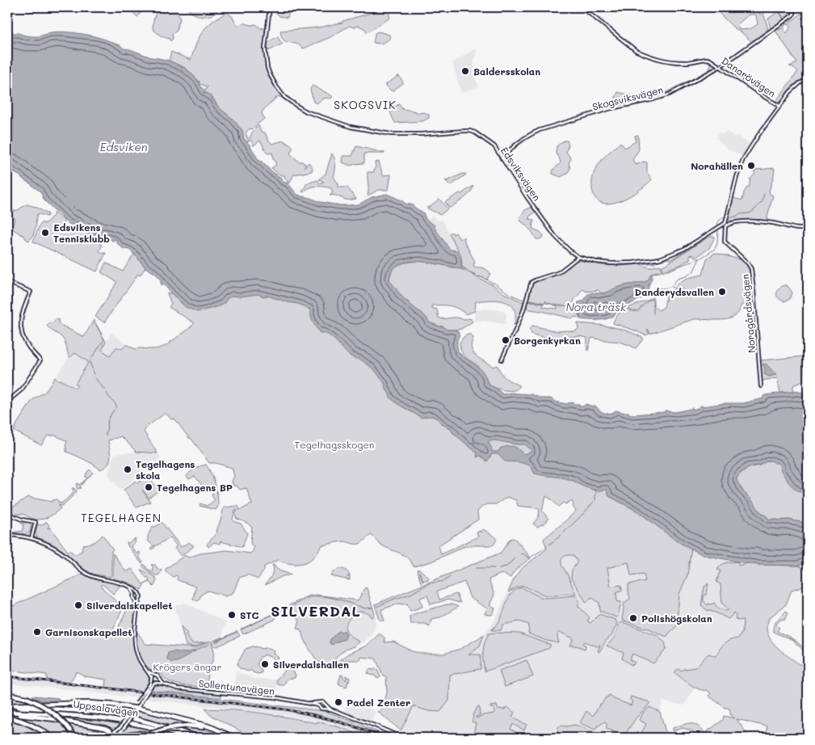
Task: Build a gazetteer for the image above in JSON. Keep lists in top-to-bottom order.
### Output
{
  "streets": {
    "highway": ["Uppsalavägen"],
    "street": [
      "Danarövägen",
      "Skogsviksvägen",
      "Edsviksvägen",
      "Noragårdsvägen",
      "Sollentunavägen"
    ]
  },
  "crossings": [
    ["Danarövägen", "Skogsviksvägen"],
    ["Danarövägen", "Noragårdsvägen"],
    ["Skogsviksvägen", "Edsviksvägen"],
    ["Edsviksvägen", "Noragårdsvägen"]
  ],
  "districts": ["SKOGSVIK", "TEGELHAGEN", "SILVERDAL"],
  "water": ["Edsviken", "Nora träsk"],
  "parks": ["Tegelhagsskogen", "Krögers ängar"],
  "places": [
    "Baldersskolan",
    "Norahällen",
    "Edsvikens Tennisklubb",
    "Danderydsvallen",
    "Borgenkyrkan",
    "Tegelhagens skola",
    "Tegelhagens BP",
    "Silverdalskapellet",
    "STC",
    "Polishögskolan",
    "Garnisonskapellet",
    "Silverdalshallen",
    "Padel Zenter"
  ]
}
